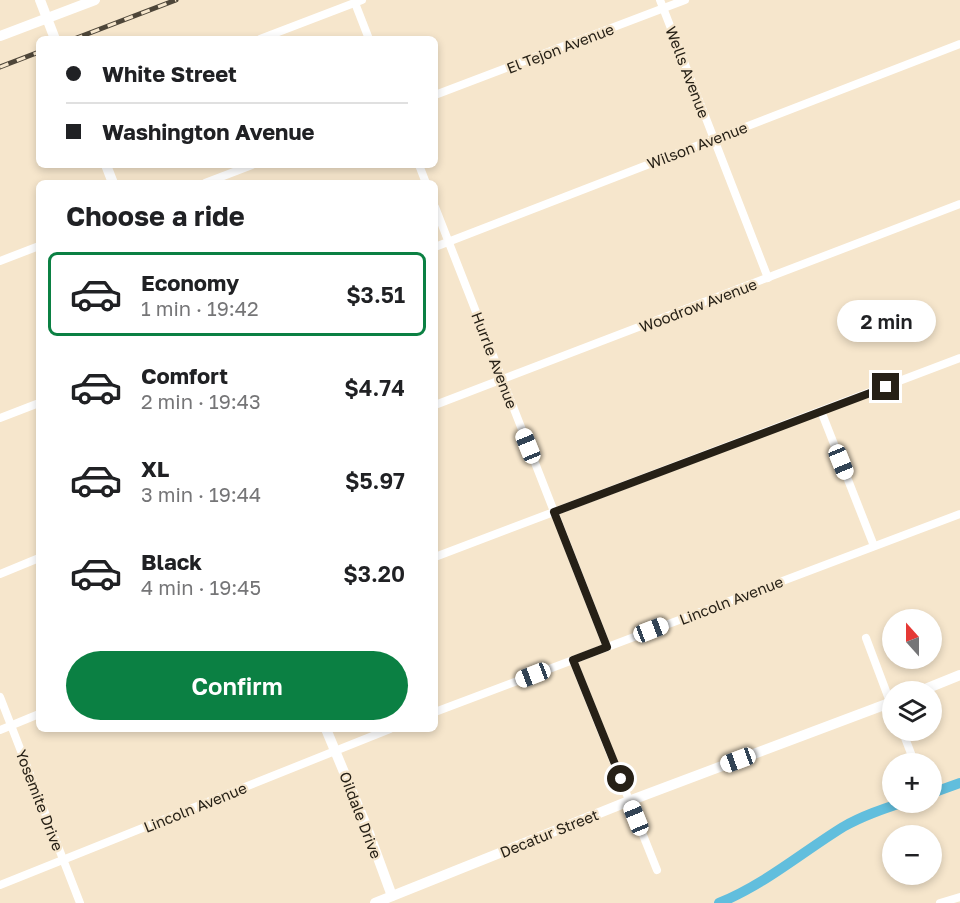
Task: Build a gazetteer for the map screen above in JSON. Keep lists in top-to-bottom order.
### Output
{
  "streets": {
    "street": [
      "El Tejon Avenue",
      "Wells Avenue",
      "Wilson Avenue",
      "Woodrow Avenue",
      "Hurrle Avenue",
      "Lincoln Avenue",
      "Yosemite Drive",
      "Oildale Drive",
      "Decatur Street"
    ]
  },
  "crossings": [
    ["El Tejon Avenue", "Wells Avenue"],
    ["Wells Avenue", "Wilson Avenue"],
    ["Wells Avenue", "Woodrow Avenue"],
    ["Wilson Avenue", "Hurrle Avenue"],
    ["Woodrow Avenue", "Hurrle Avenue"],
    ["Hurrle Avenue", "Lincoln Avenue"],
    ["Lincoln Avenue", "Yosemite Drive"],
    ["Lincoln Avenue", "Oildale Drive"],
    ["Oildale Drive", "Decatur Street"]
  ],
  "north": "top",
  "page": {
    "banner": ["White Street", "Washington Avenue"],
    "heading": "Choose a ride",
    "list": [
      {
        "name": "Economy",
        "note": "1 min · 19:42",
        "value": "$3.51"
      },
      {
        "name": "Comfort",
        "note": "2 min · 19:43",
        "value": "$4.74"
      },
      {
        "name": "XL",
        "note": "3 min · 19:44",
        "value": "$5.97"
      },
      {
        "name": "Black",
        "note": "4 min · 19:45",
        "value": "$3.20"
      }
    ],
    "bubble": "2 min",
    "map_buttons": ["+", "−"],
    "buttons": "Confirm"
  }
}
